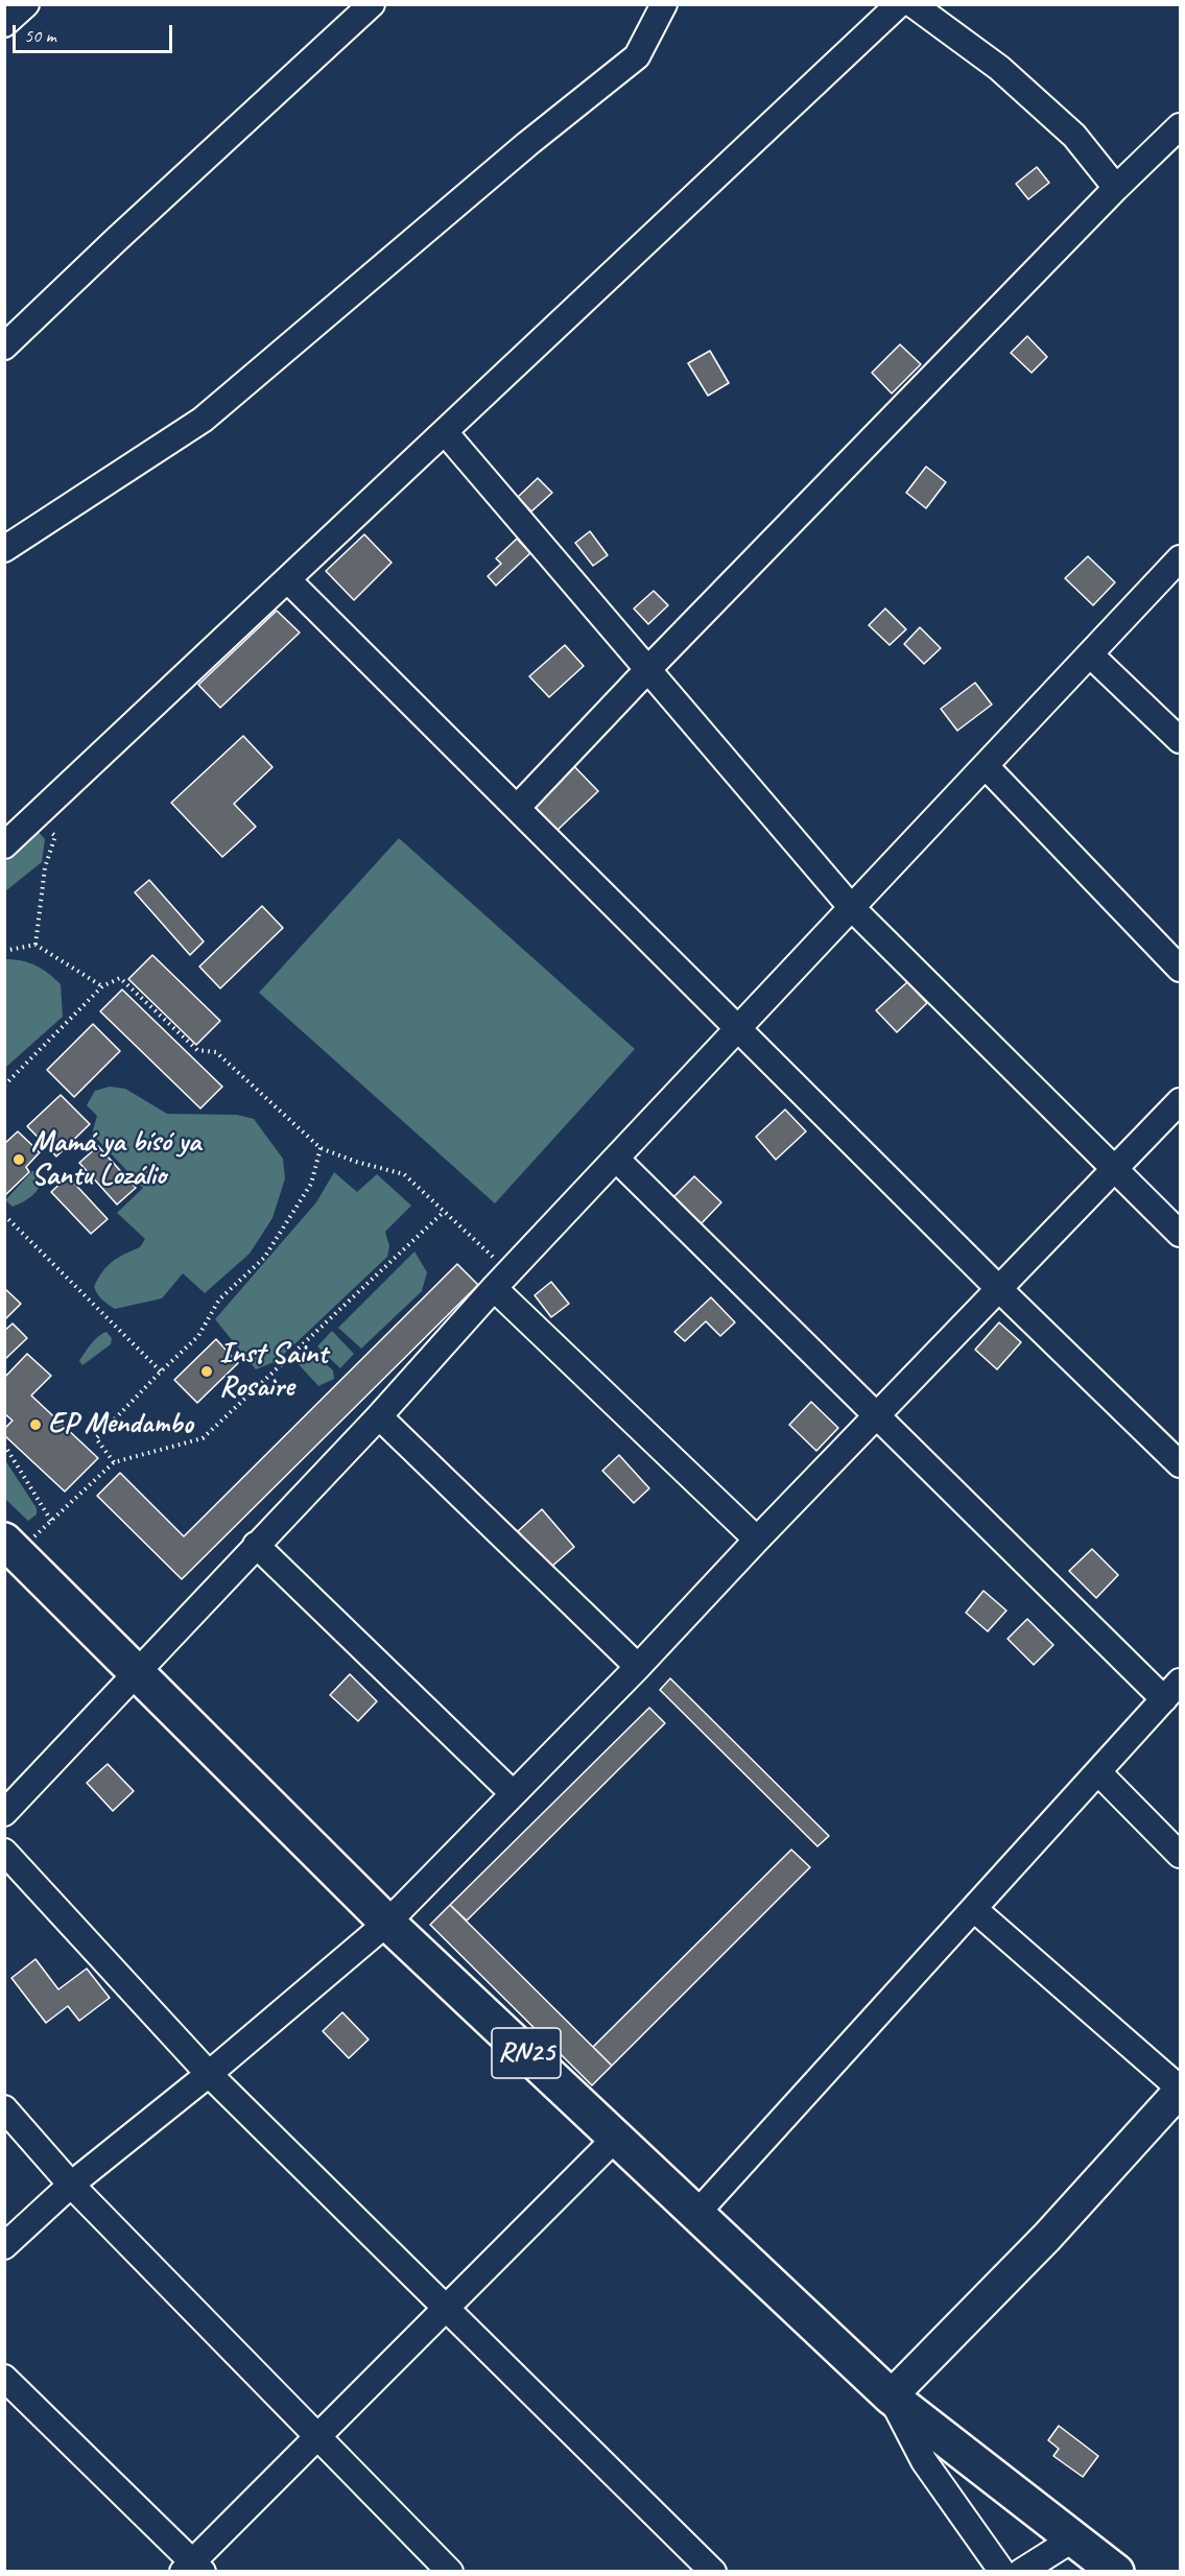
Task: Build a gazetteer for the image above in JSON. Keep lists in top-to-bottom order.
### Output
{
  "streets": {
    "main road": ["RN25"]
  },
  "places": ["Mamá ya bísó ya Santu Lozálio", "Inst Saint Rosaire", "EP Mendambo"],
  "scale_bar": "50 m"
}
